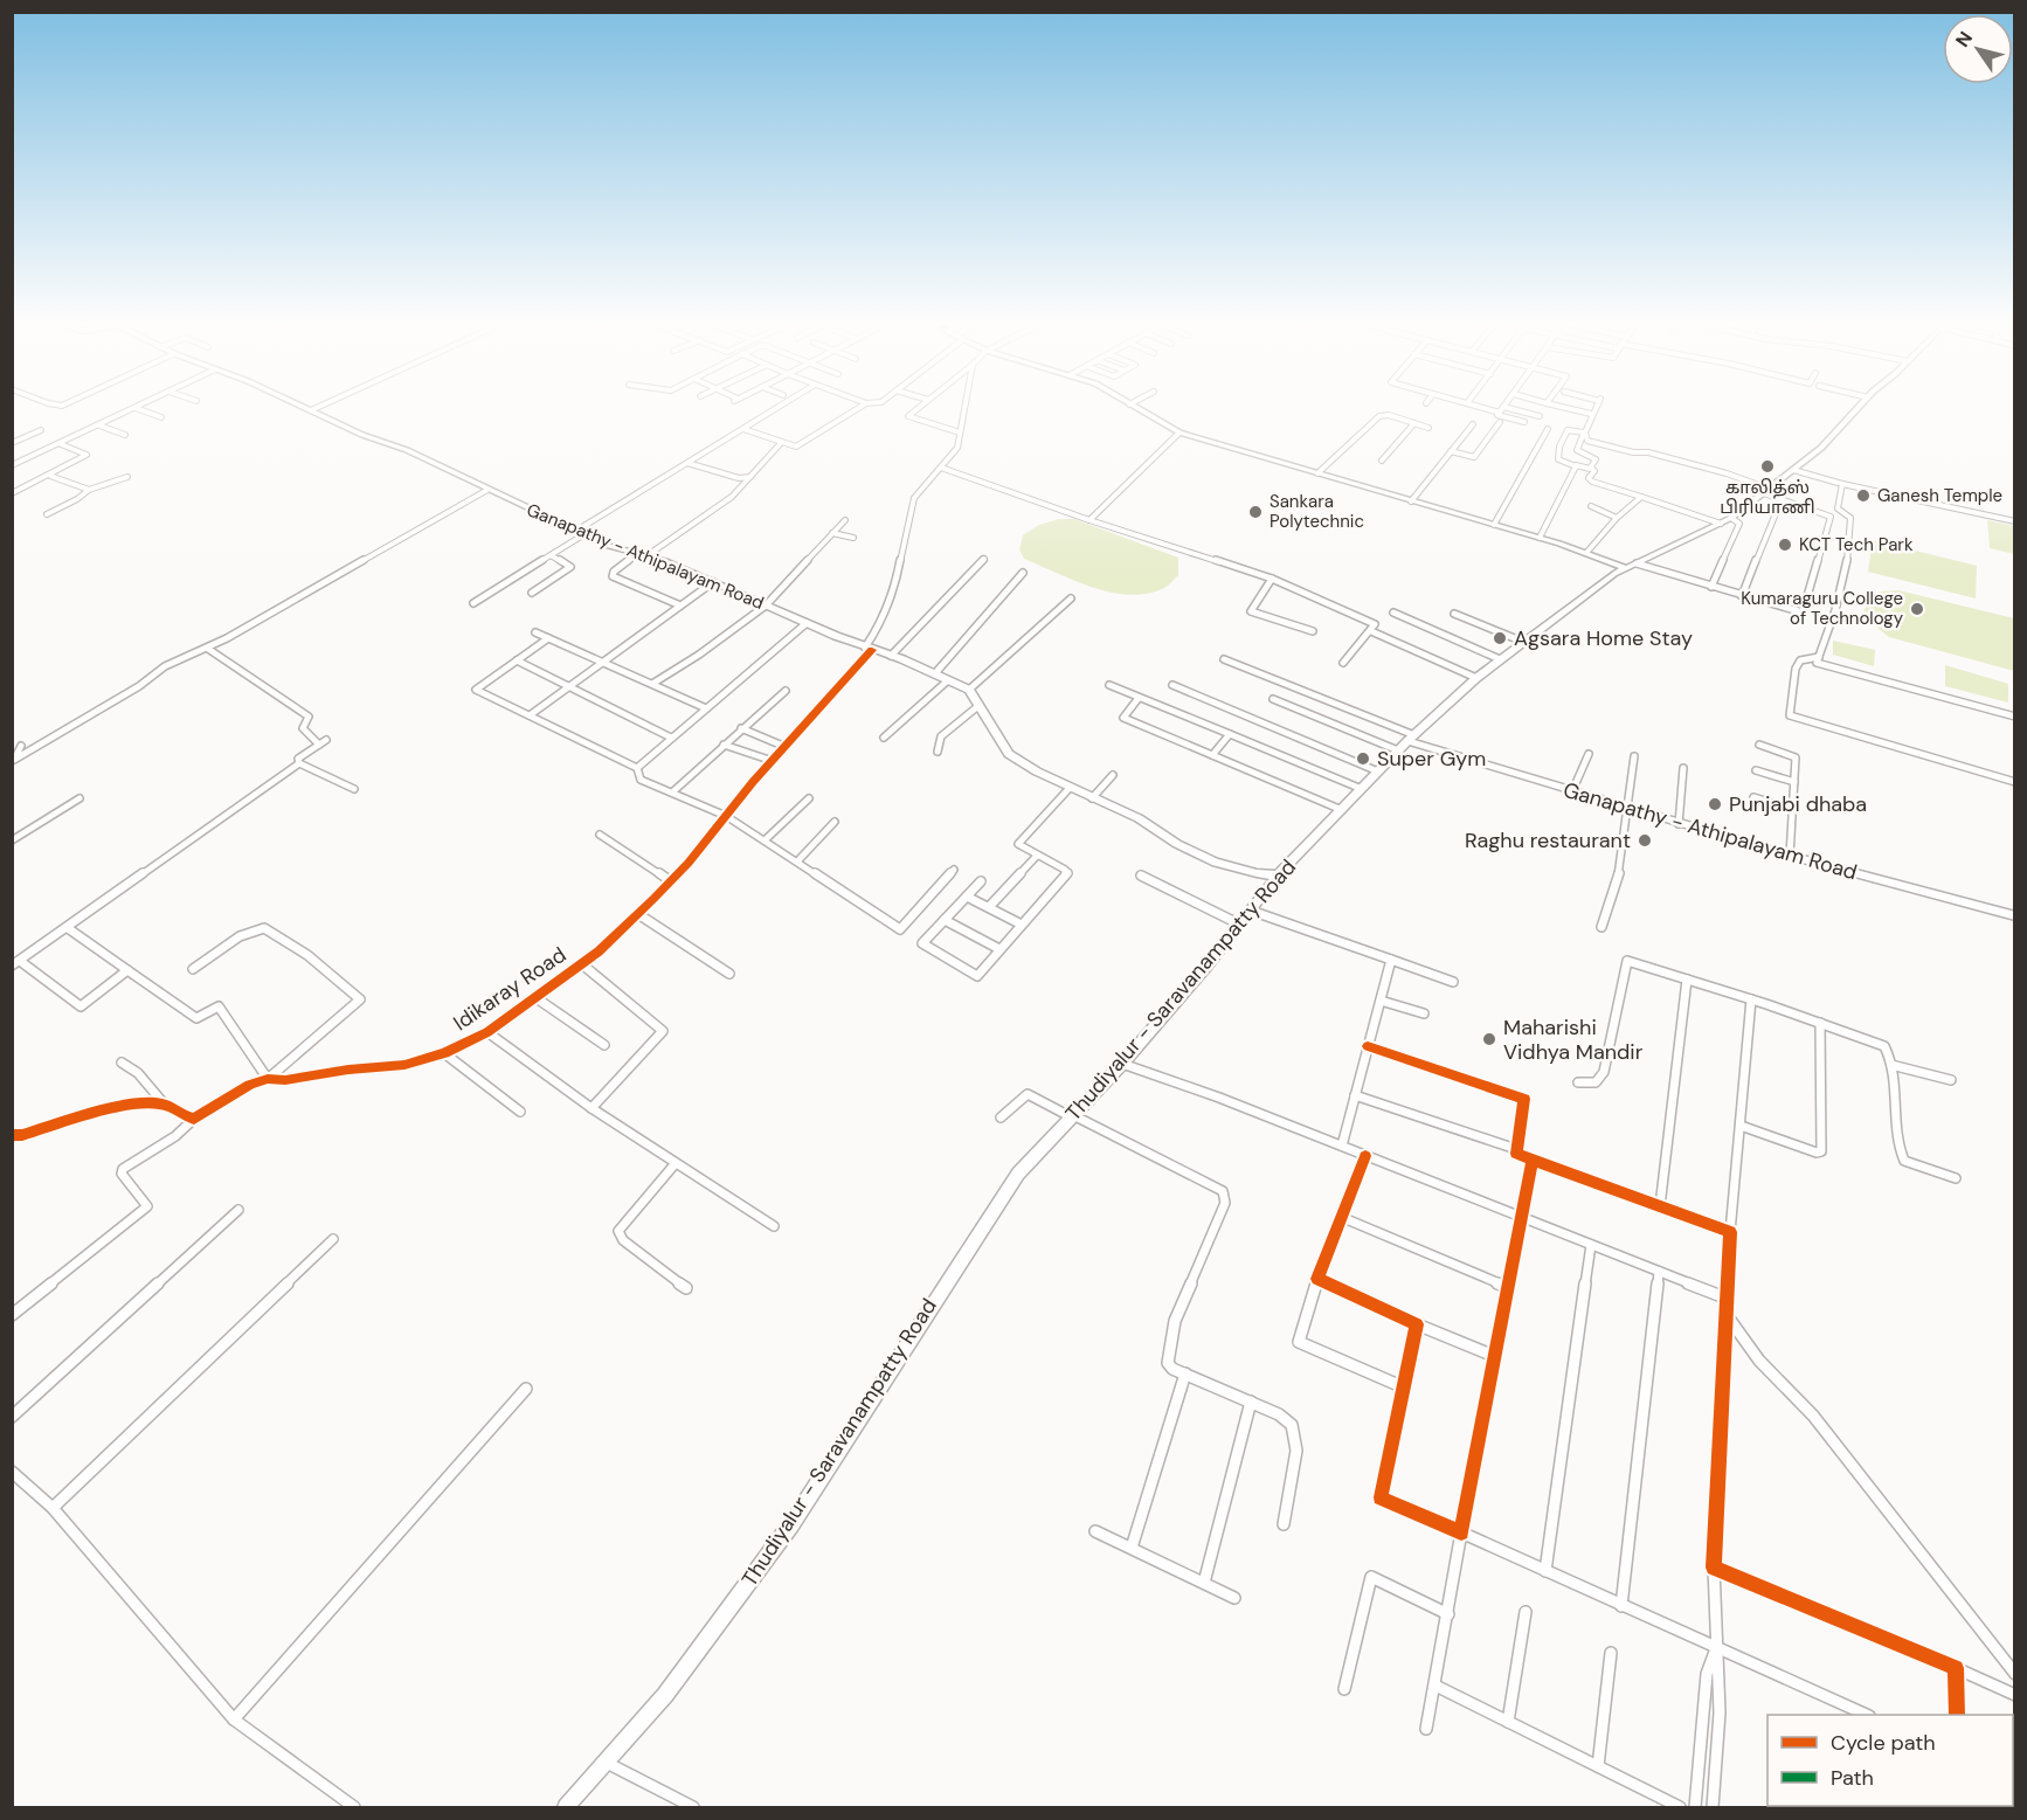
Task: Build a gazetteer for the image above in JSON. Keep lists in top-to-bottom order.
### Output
{
  "streets": {
    "main road": ["Ganapathy - Athipalayam Road", "Idikaray Road", "Thudiyalur - Saravanampatty Road"]
  },
  "crossings": [
    ["Ganapathy - Athipalayam Road", "Idikaray Road"],
    ["Ganapathy - Athipalayam Road", "Thudiyalur - Saravanampatty Road"]
  ],
  "places": [
    "காலித்ஸ் பிரியாணி",
    "Ganesh Temple",
    "Sankara Polytechnic",
    "KCT Tech Park",
    "Kumaraguru College of Technology",
    "Agsara Home Stay",
    "Super Gym",
    "Punjabi dhaba",
    "Raghu restaurant",
    "Maharishi Vidhya Mandir"
  ],
  "legend": ["Cycle path", "Path"],
  "north": "top left"
}
